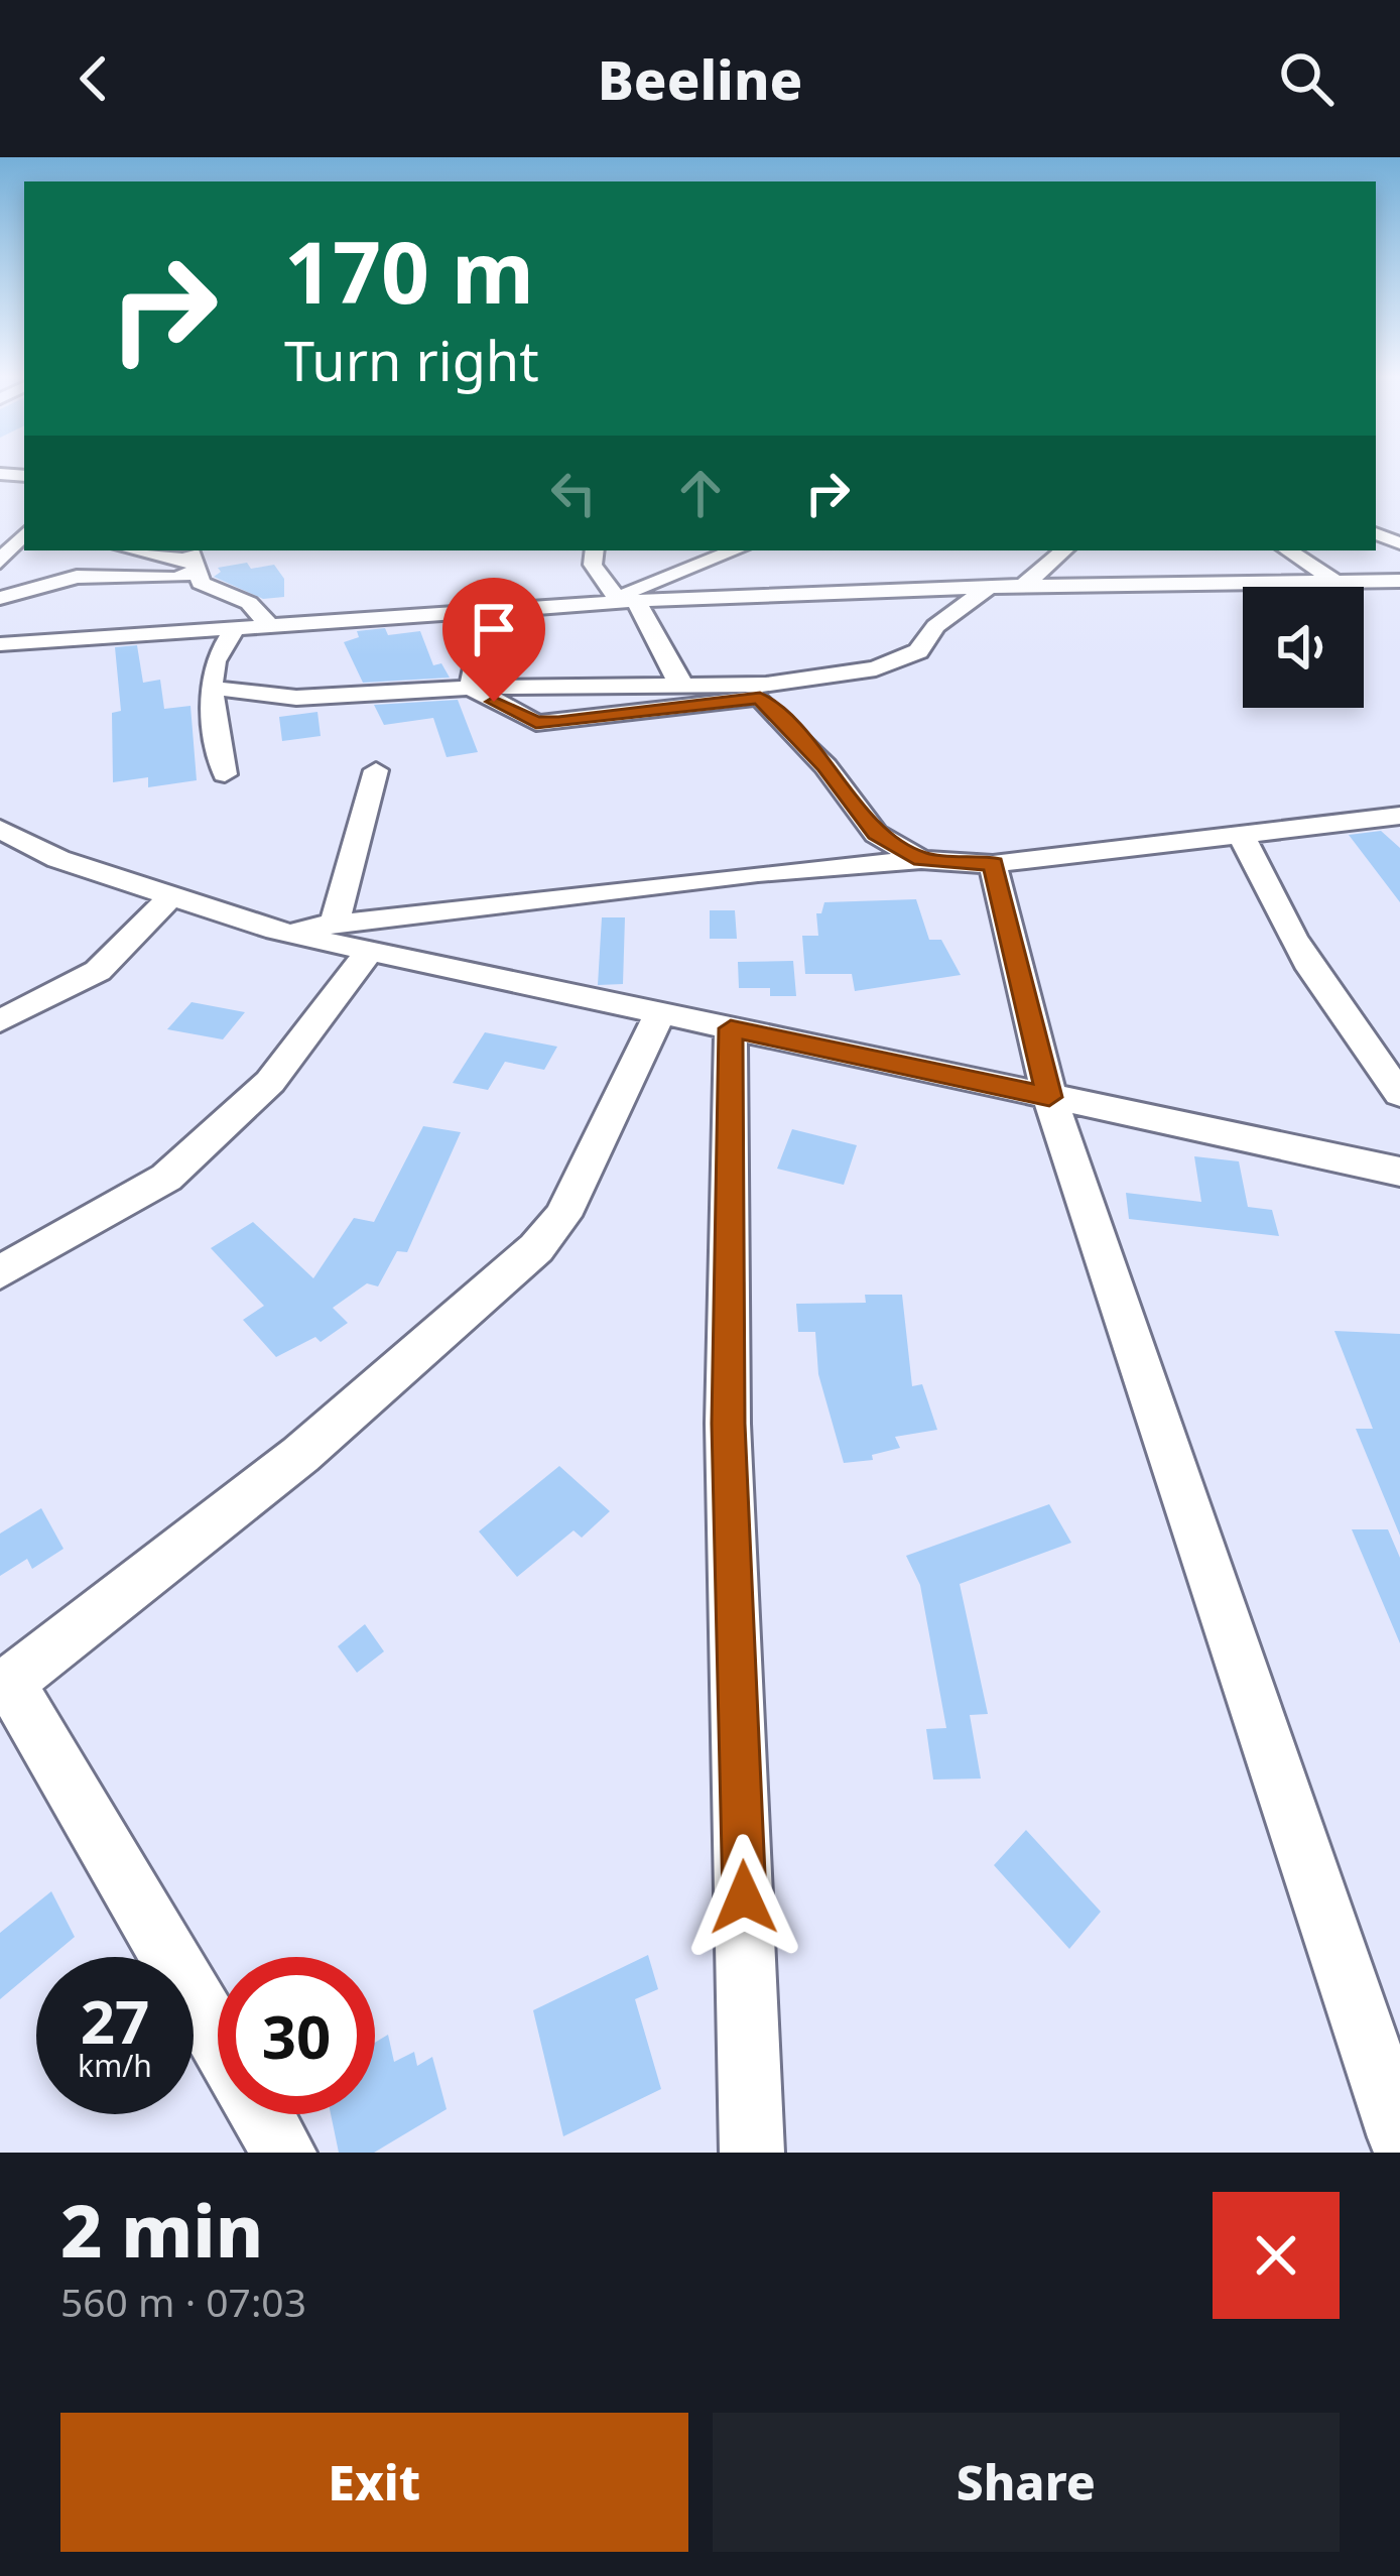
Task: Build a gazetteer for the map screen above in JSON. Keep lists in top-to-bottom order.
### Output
{
  "page": {
    "header": "Beeline",
    "turn": ["170 m", "Turn right"],
    "speed": "27 km/h",
    "limit": "30",
    "heading": ["2 min", "560 m · 07:03"],
    "buttons": ["Exit", "Share"]
  }
}
